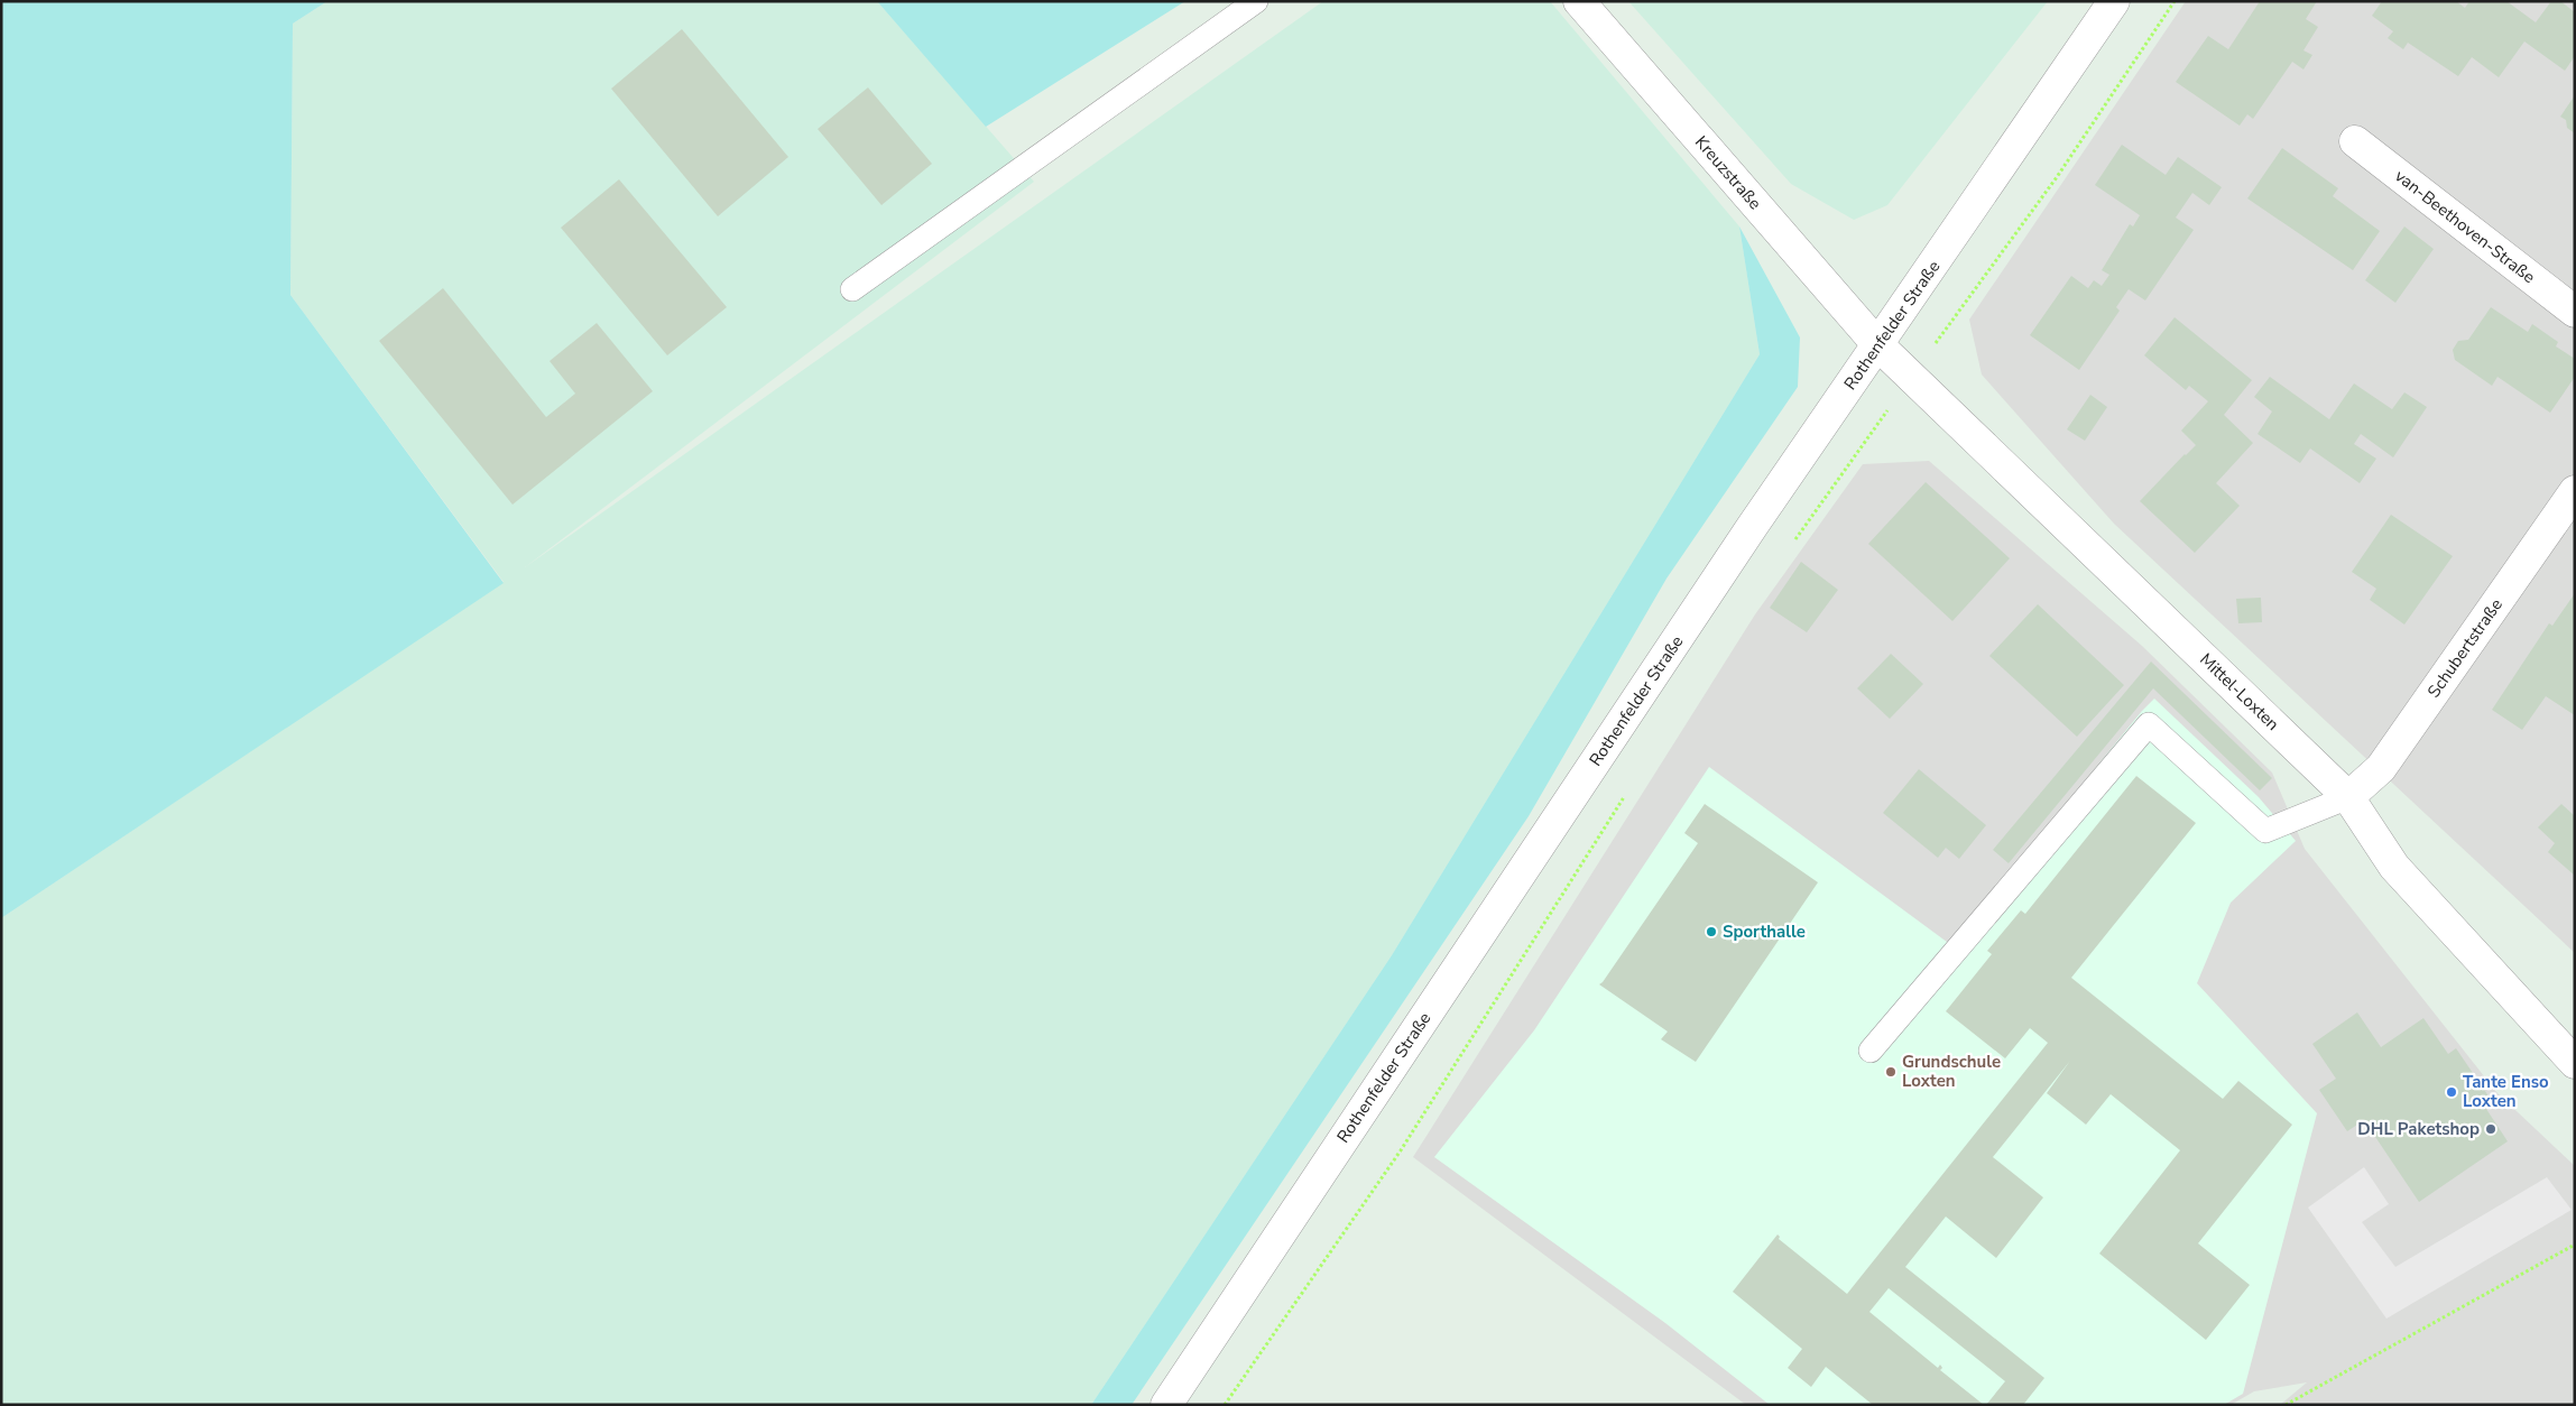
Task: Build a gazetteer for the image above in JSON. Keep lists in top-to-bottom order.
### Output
{
  "streets": {
    "street": [
      "Kreuzstraße",
      "van-Beethoven-Straße",
      "Rothenfelder Straße",
      "Schubertstraße",
      "Mittel-Loxten"
    ]
  },
  "crossings": [
    ["Kreuzstraße", "Rothenfelder Straße"],
    ["Kreuzstraße", "Mittel-Loxten"],
    ["Rothenfelder Straße", "Mittel-Loxten"],
    ["Schubertstraße", "Mittel-Loxten"]
  ],
  "places": [
    "Sporthalle",
    "Grundschule Loxten",
    "Tante Enso Loxten",
    "DHL Paketshop"
  ]
}
